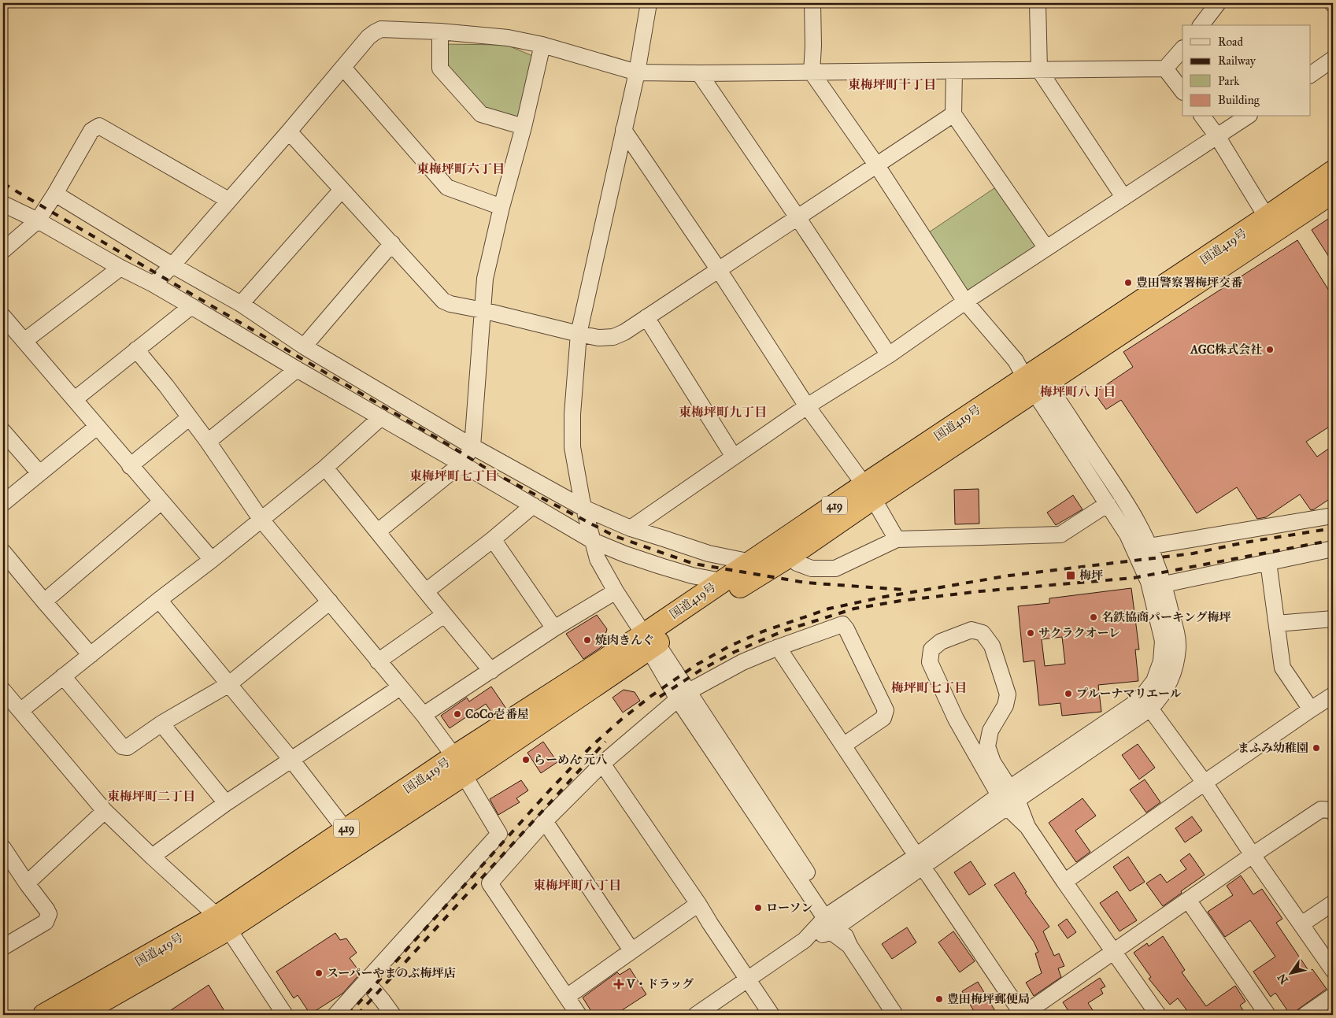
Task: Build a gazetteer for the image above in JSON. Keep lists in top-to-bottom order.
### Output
{
  "streets": {
    "highway": ["国道419号", "419"]
  },
  "districts": [
    "東梅坪町十丁目",
    "東梅坪町六丁目",
    "梅坪町八丁目",
    "東梅坪町九丁目",
    "東梅坪町七丁目",
    "梅坪町七丁目",
    "東梅坪町二丁目",
    "東梅坪町八丁目"
  ],
  "places": {
    "other": [
      "豊田警察署梅坪交番",
      "AGC株式会社",
      "名鉄協商パーキング梅坪",
      "サクラクオーレ",
      "焼肉きんぐ",
      "プルーナマリエール",
      "CoCo壱番屋",
      "まふみ幼稚園",
      "らーめん 元八",
      "ローソン",
      "スーパーやまのぶ梅坪店",
      "豊田梅坪郵便局"
    ],
    "transit": ["梅坪"],
    "health": ["V・ドラッグ"]
  },
  "legend": [
    "Road",
    "Railway",
    "Park",
    "Building"
  ],
  "north": "bottom left"
}
